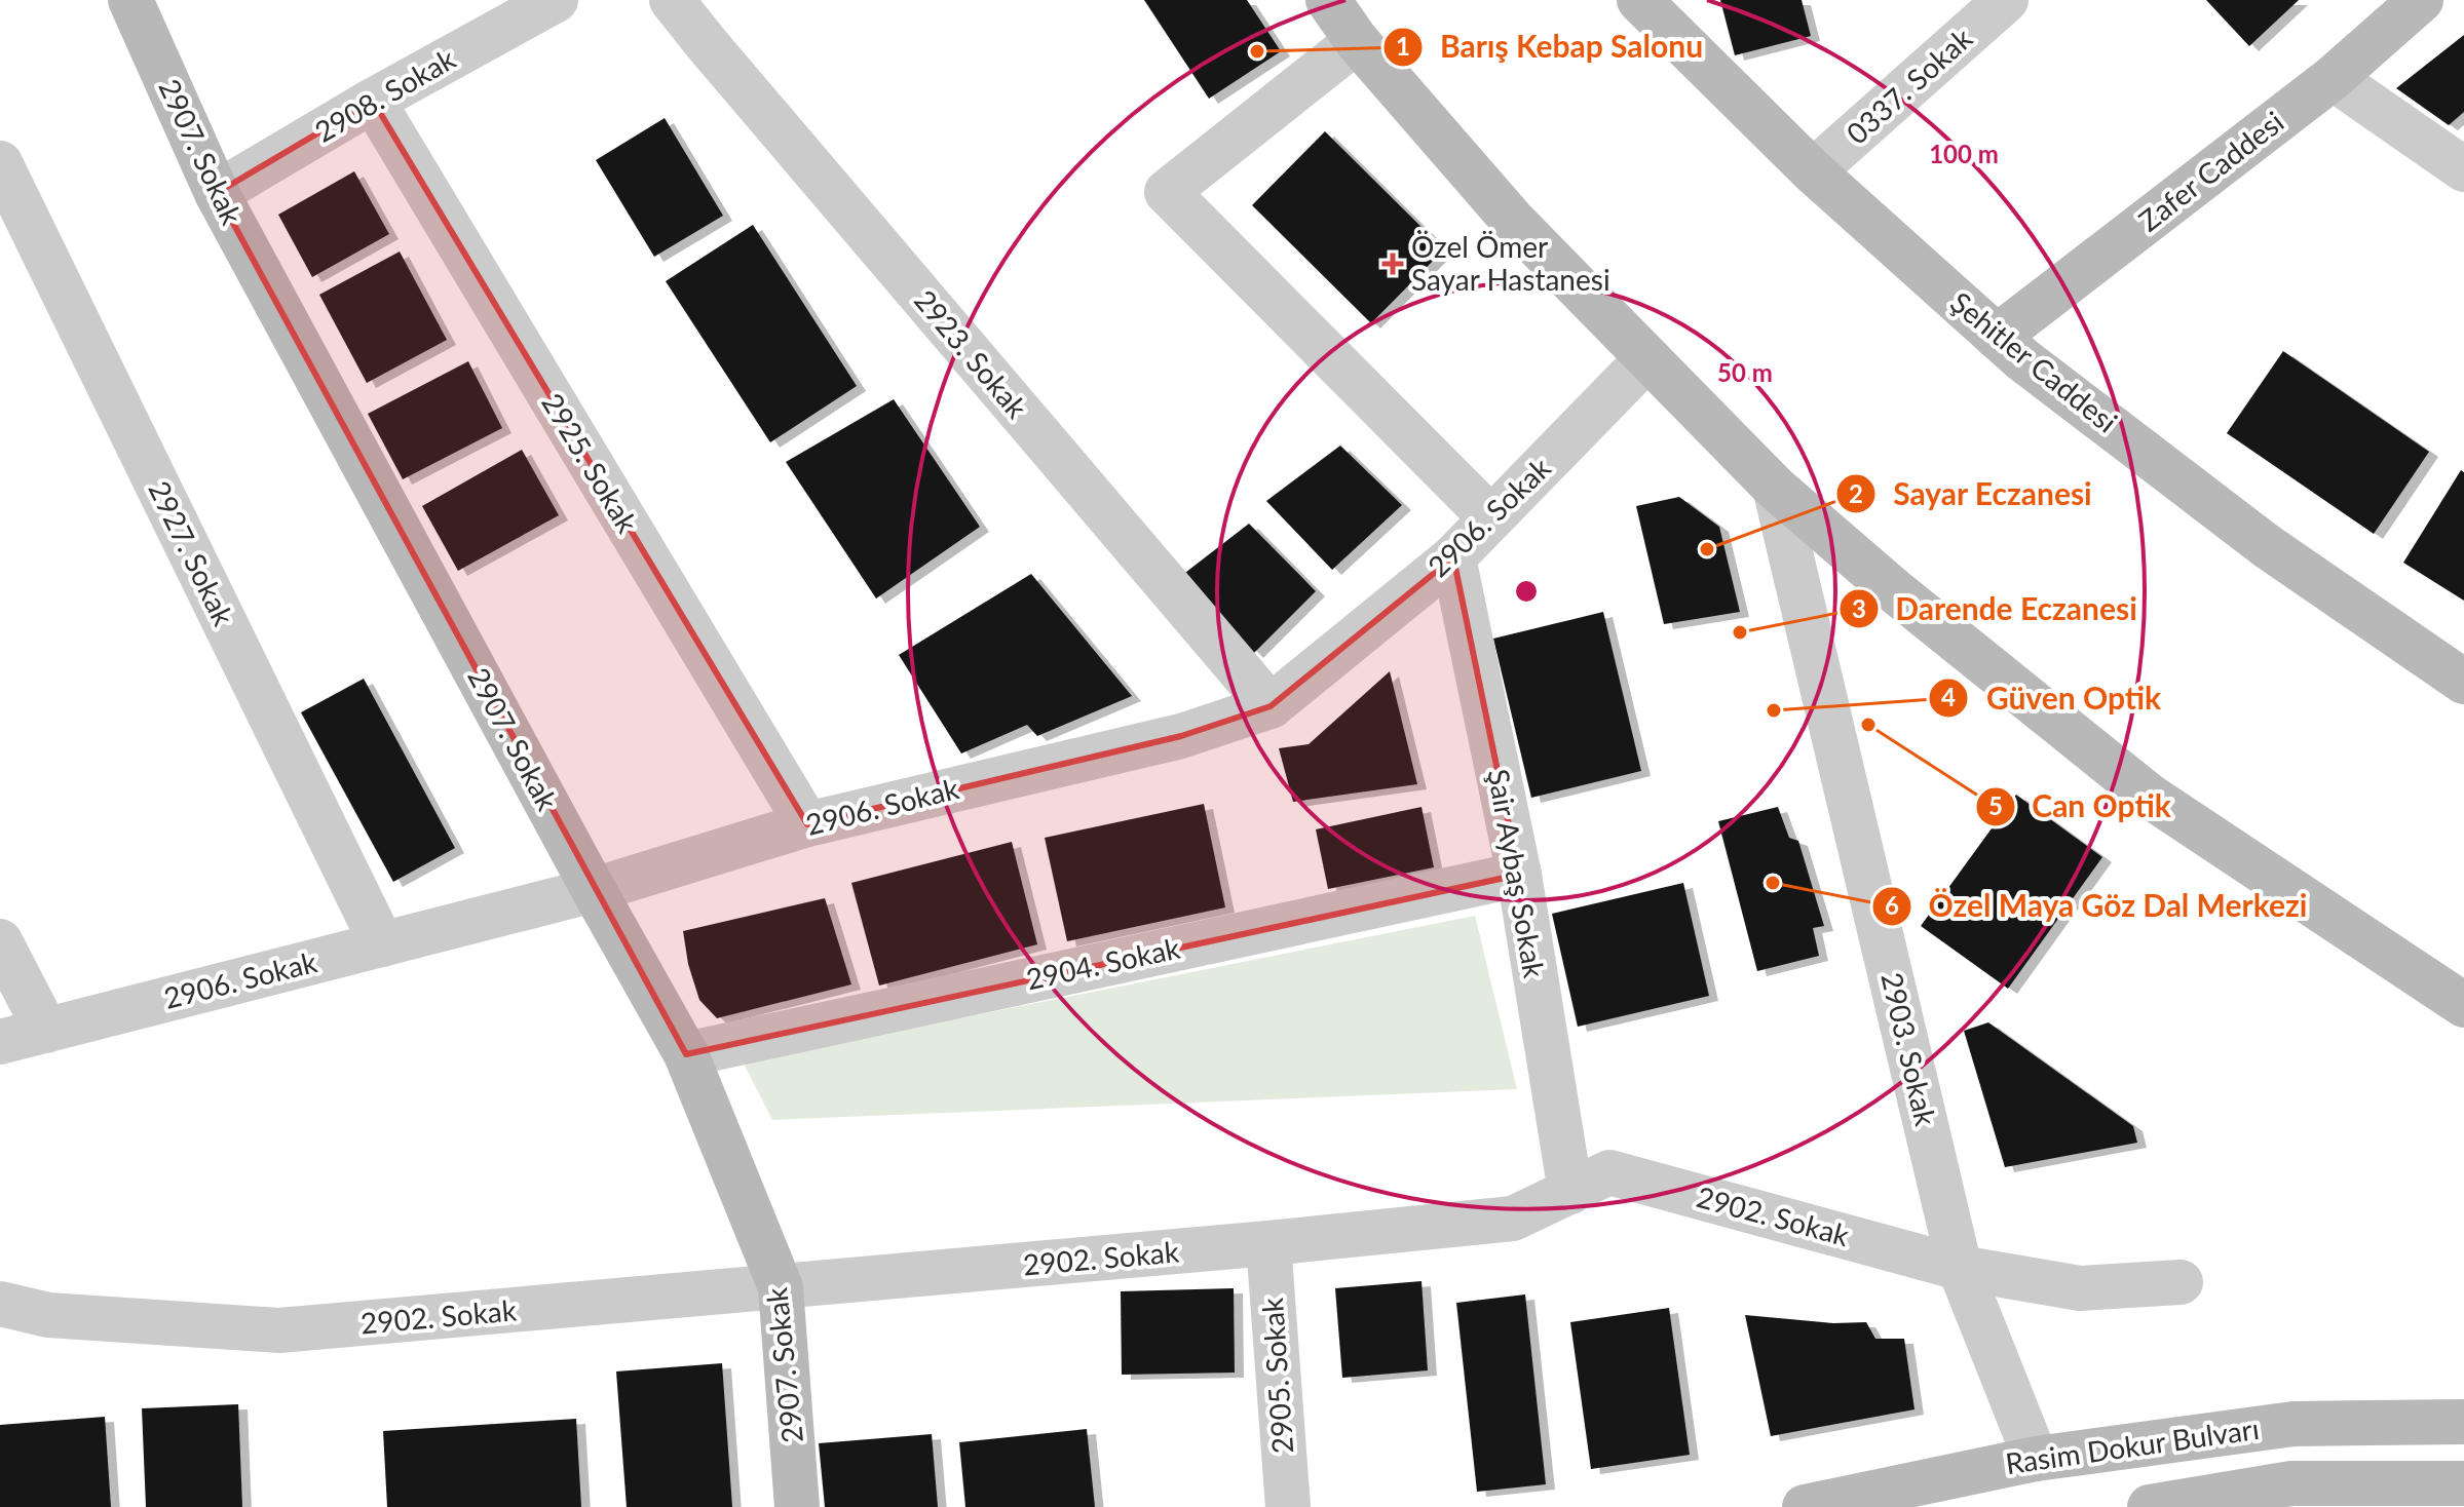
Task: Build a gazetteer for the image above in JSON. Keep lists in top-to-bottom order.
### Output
{
  "streets": {
    "street": [
      "0337. Sokak",
      "2908. Sokak",
      "2907. Sokak",
      "Zafer Caddesi",
      "2923. Sokak",
      "Şehitler Caddesi",
      "2925. Sokak",
      "2906. Sokak",
      "2927. Sokak",
      "Şair Aybaş Sokak",
      "2904. Sokak",
      "2903. Sokak",
      "2902. Sokak",
      "2905. Sokak",
      "Rasim Dokur Bulvarı"
    ]
  },
  "crossings": [
    ["0337. Sokak", "Şehitler Caddesi"],
    ["2908. Sokak", "2907. Sokak"],
    ["2908. Sokak", "2925. Sokak"],
    ["2907. Sokak", "2906. Sokak"],
    ["2907. Sokak", "2904. Sokak"],
    ["2907. Sokak", "2902. Sokak"],
    ["Zafer Caddesi", "Şehitler Caddesi"],
    ["2923. Sokak", "2906. Sokak"],
    ["2925. Sokak", "2906. Sokak"],
    ["2906. Sokak", "2927. Sokak"],
    ["2906. Sokak", "Şair Aybaş Sokak"],
    ["Şair Aybaş Sokak", "2904. Sokak"],
    ["Şair Aybaş Sokak", "2902. Sokak"],
    ["2903. Sokak", "2902. Sokak"],
    ["2903. Sokak", "Rasim Dokur Bulvarı"],
    ["2902. Sokak", "2905. Sokak"]
  ],
  "places": {
    "other": [
      "Barış Kebap Salonu",
      "Sayar Eczanesi",
      "Darende Eczanesi",
      "Güven Optik",
      "Can Optik",
      "Özel Maya Göz Dal Merkezi"
    ],
    "health": ["Özel Ömer Sayar Hastanesi"]
  },
  "rings": ["100 m", "50 m"]
}
